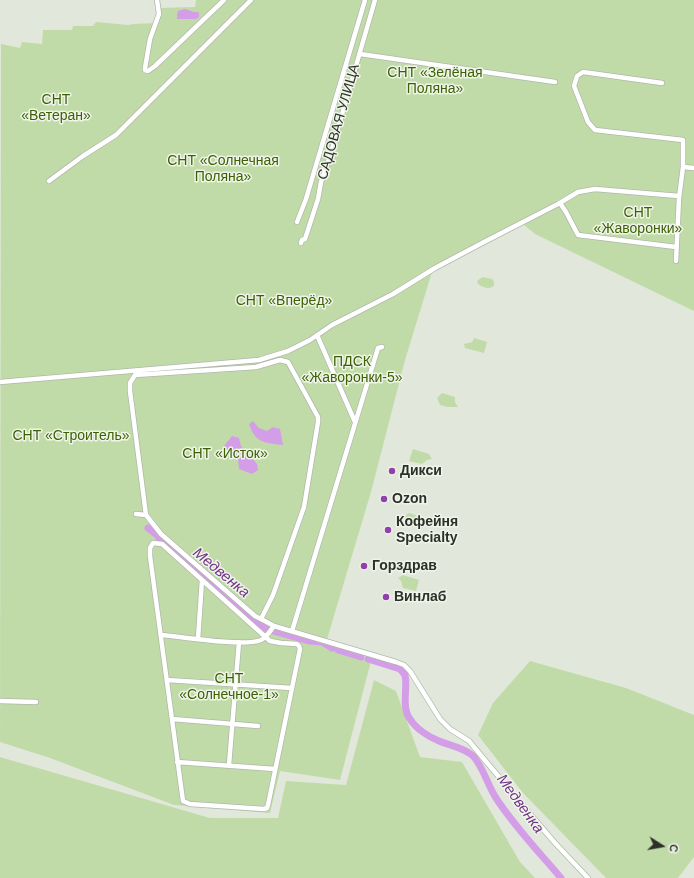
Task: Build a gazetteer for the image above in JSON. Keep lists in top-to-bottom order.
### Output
{
  "streets": {
    "street": ["САДОВАЯ УЛИЦА"]
  },
  "water": ["Медвенка"],
  "parks": [
    "СНТ «Зелёная Поляна»",
    "СНТ «Ветеран»",
    "СНТ «Солнечная Поляна»",
    "СНТ «Жаворонки»",
    "СНТ «Вперёд»",
    "ПДСК «Жаворонки-5»",
    "СНТ «Строитель»",
    "СНТ «Исток»",
    "СНТ «Солнечное-1»"
  ],
  "places": [
    "Дикси",
    "Ozon",
    "Кофейня Specialty",
    "Горздрав",
    "Винлаб"
  ],
  "north": "right"
}
